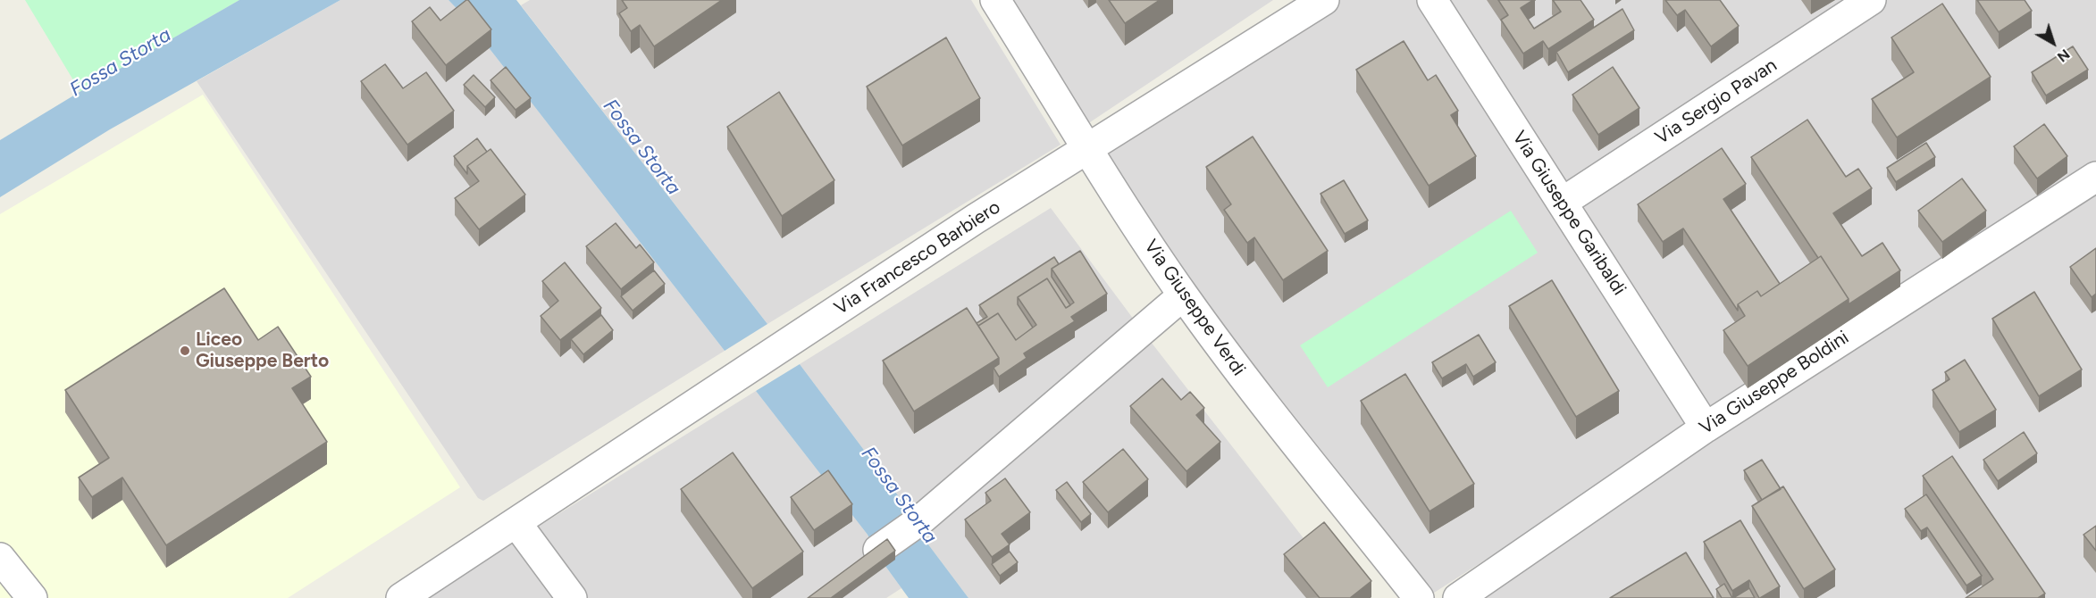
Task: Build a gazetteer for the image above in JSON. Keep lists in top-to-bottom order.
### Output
{
  "streets": {
    "street": [
      "Via Sergio Pavan",
      "Via Giuseppe Garibaldi",
      "Via Francesco Barbiero",
      "Via Giuseppe Verdi",
      "Via Giuseppe Boldini"
    ]
  },
  "crossings": [
    ["Via Sergio Pavan", "Via Giuseppe Garibaldi"],
    ["Via Giuseppe Garibaldi", "Via Giuseppe Boldini"],
    ["Via Francesco Barbiero", "Via Giuseppe Verdi"]
  ],
  "water": ["Fossa Storta"],
  "places": ["Liceo Giuseppe Berto"],
  "north": "bottom right"
}
